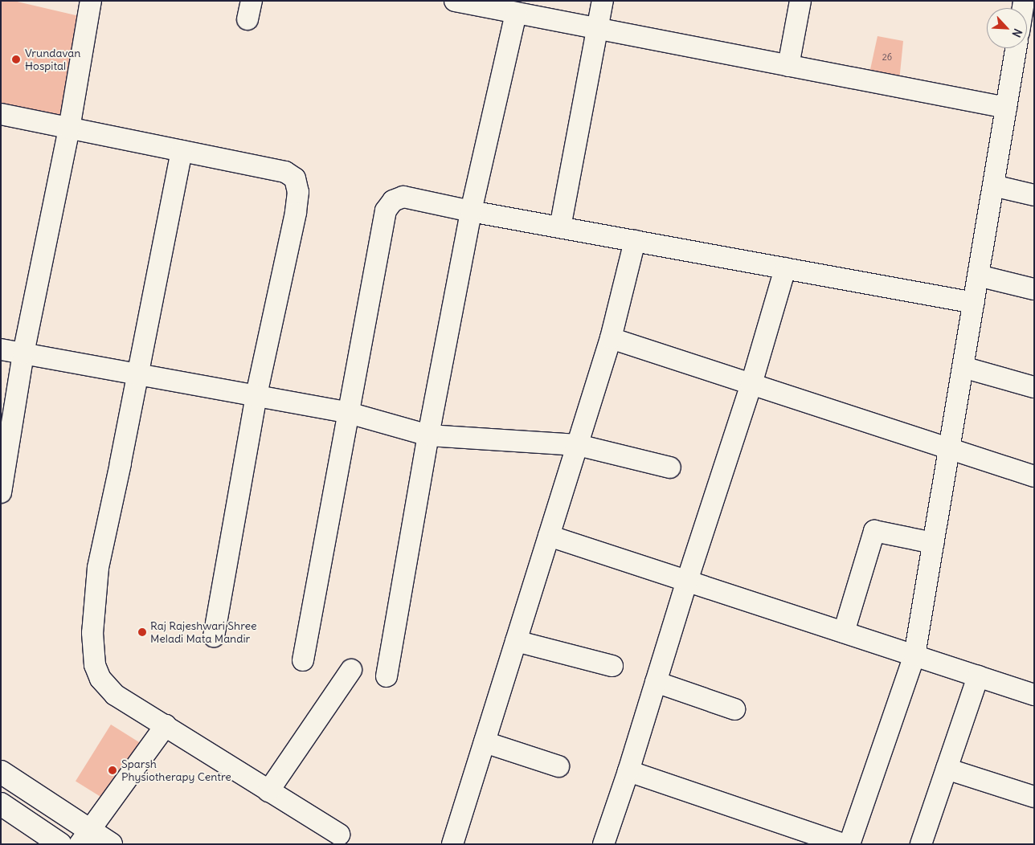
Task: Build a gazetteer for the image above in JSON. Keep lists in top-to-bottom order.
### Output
{
  "places": ["Vrundavan Hospital", "Raj Rajeshwari Shree Meladi Mata Mandir", "Sparsh Physiotherapy Centre"],
  "house_numbers": ["26"],
  "north": "bottom right"
}
